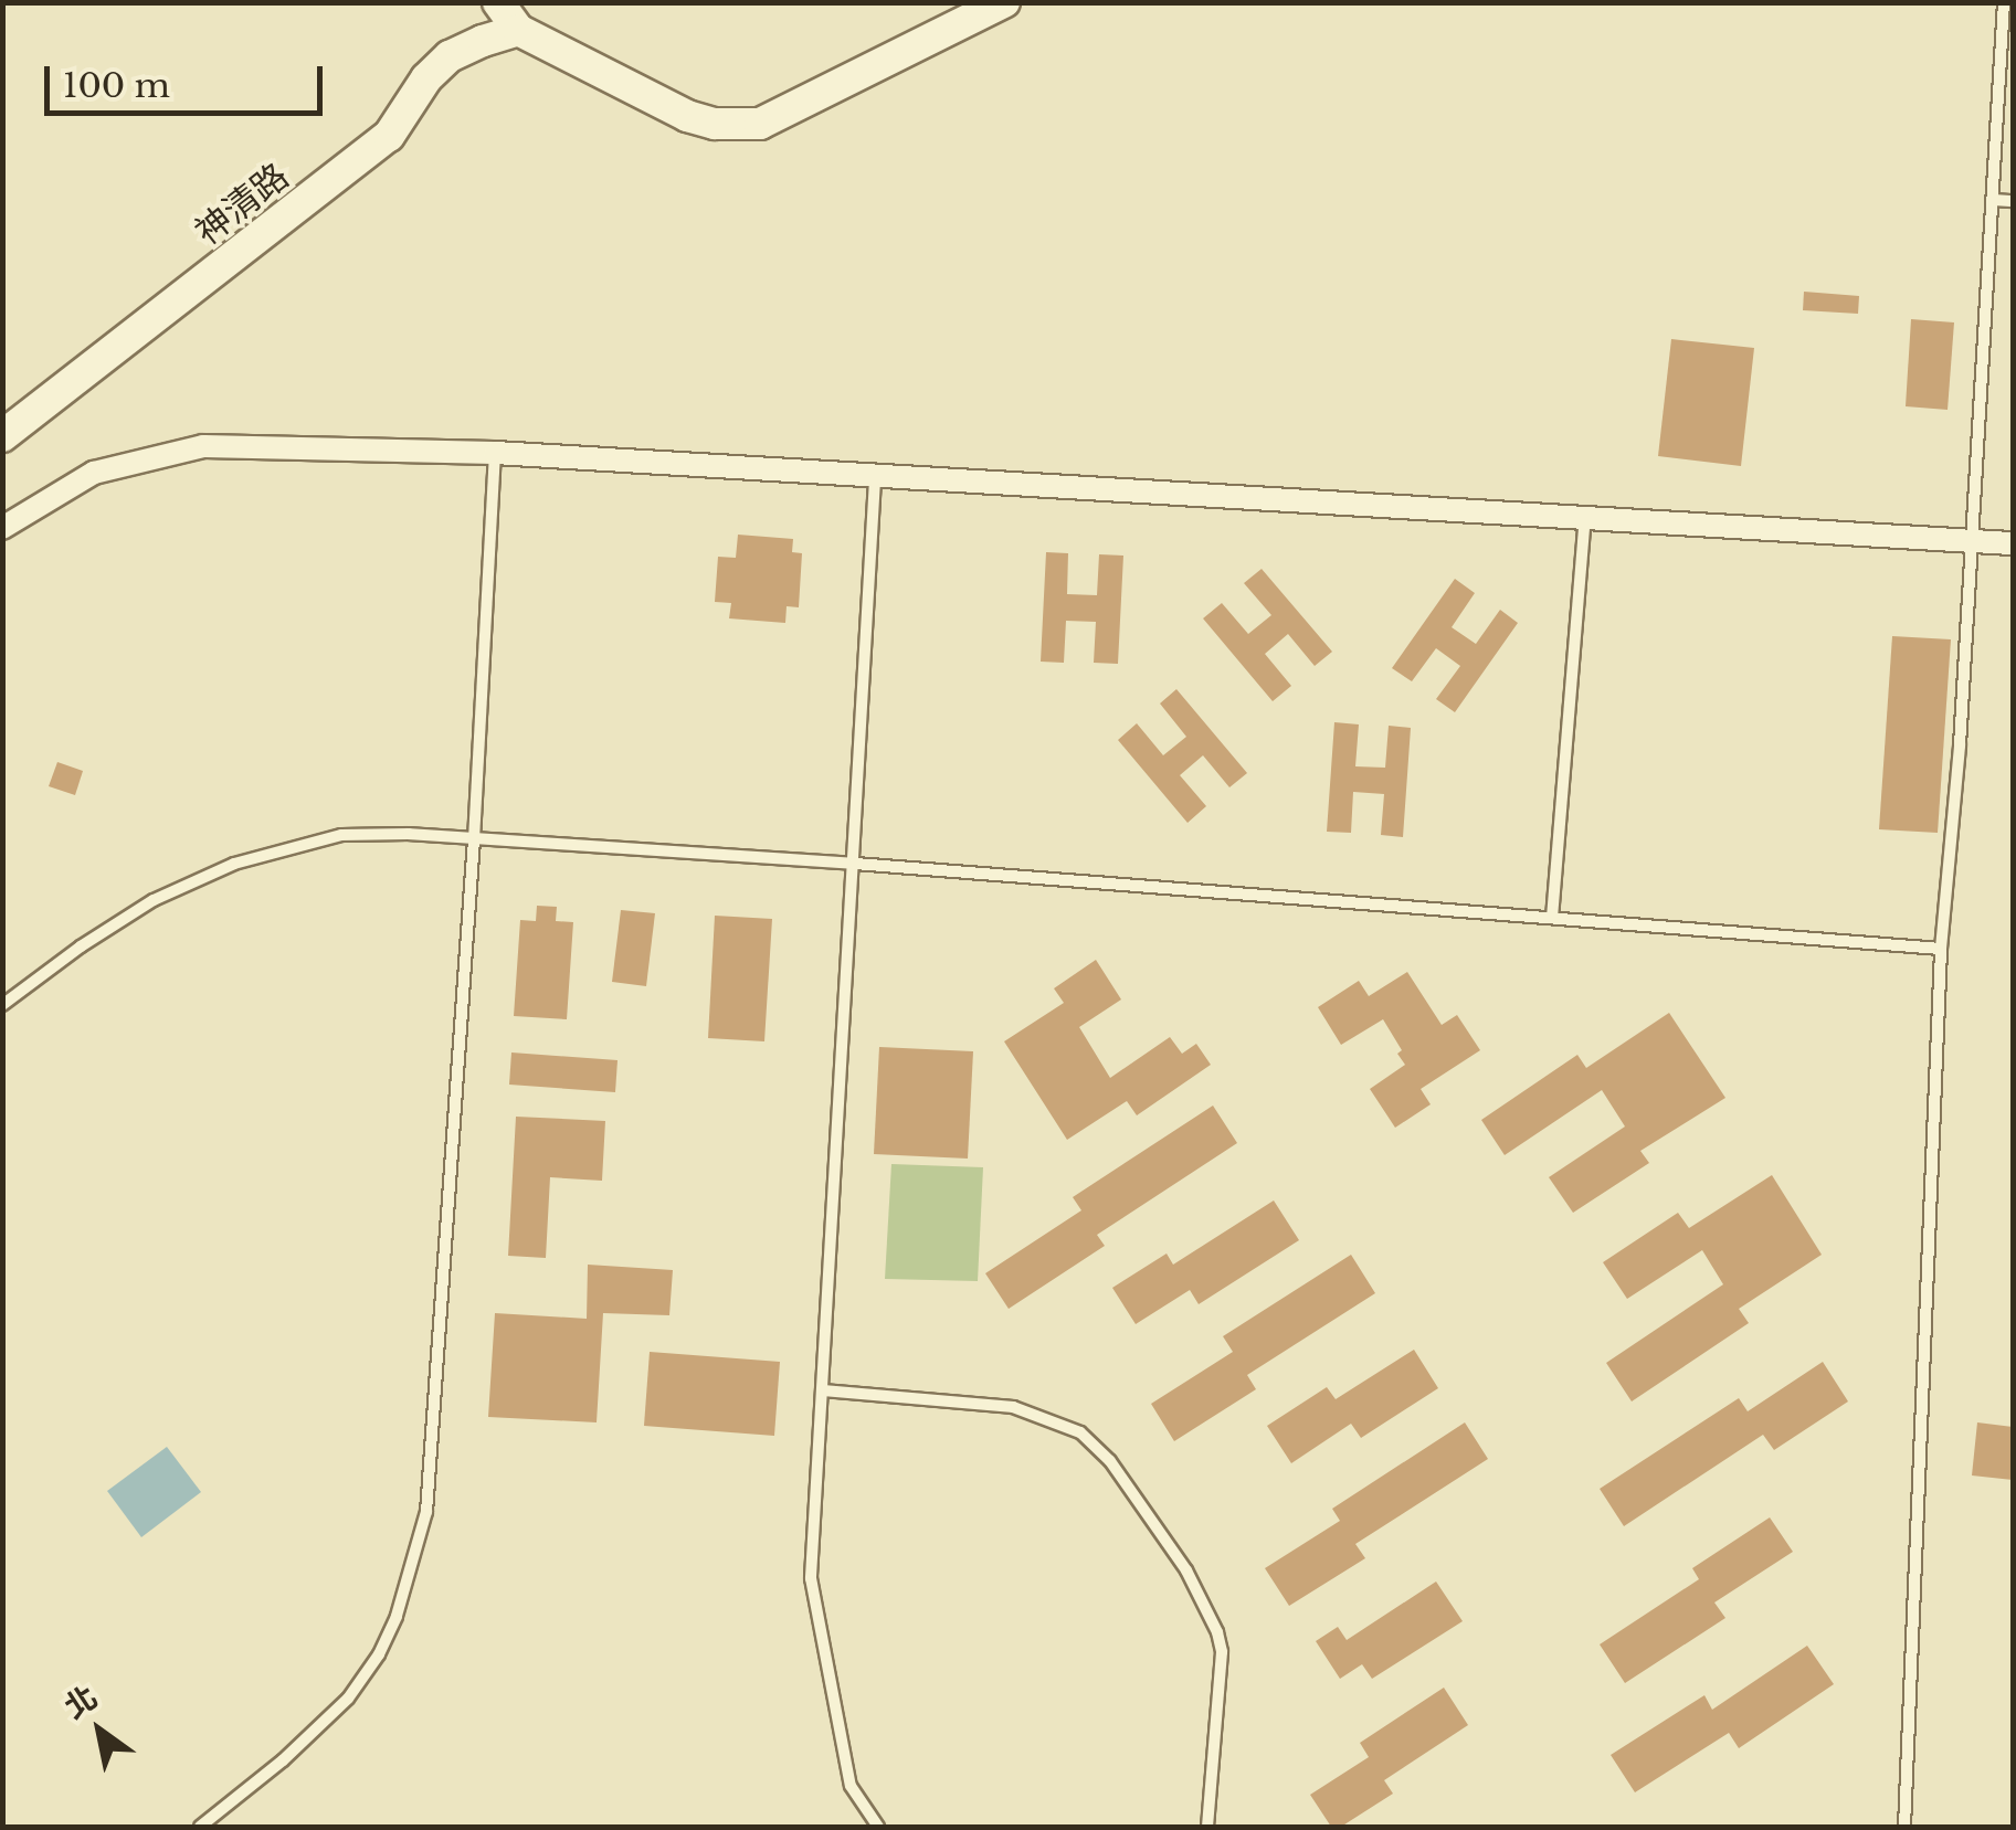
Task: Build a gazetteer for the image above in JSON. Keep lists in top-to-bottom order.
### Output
{
  "streets": {
    "street": ["神清路"]
  },
  "scale_bar": "100 m",
  "north": "top left"
}
